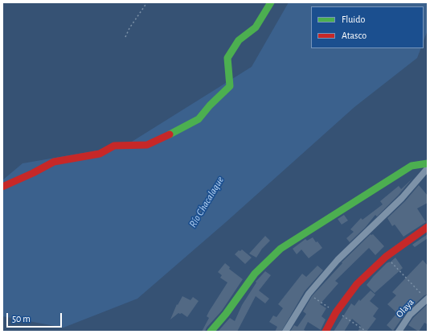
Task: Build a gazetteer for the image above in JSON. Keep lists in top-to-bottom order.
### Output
{
  "streets": {
    "street": ["Olaya"]
  },
  "water": ["Río Chacalaque"],
  "legend": ["Fluido", "Atasco"],
  "scale_bar": "50 m"
}
